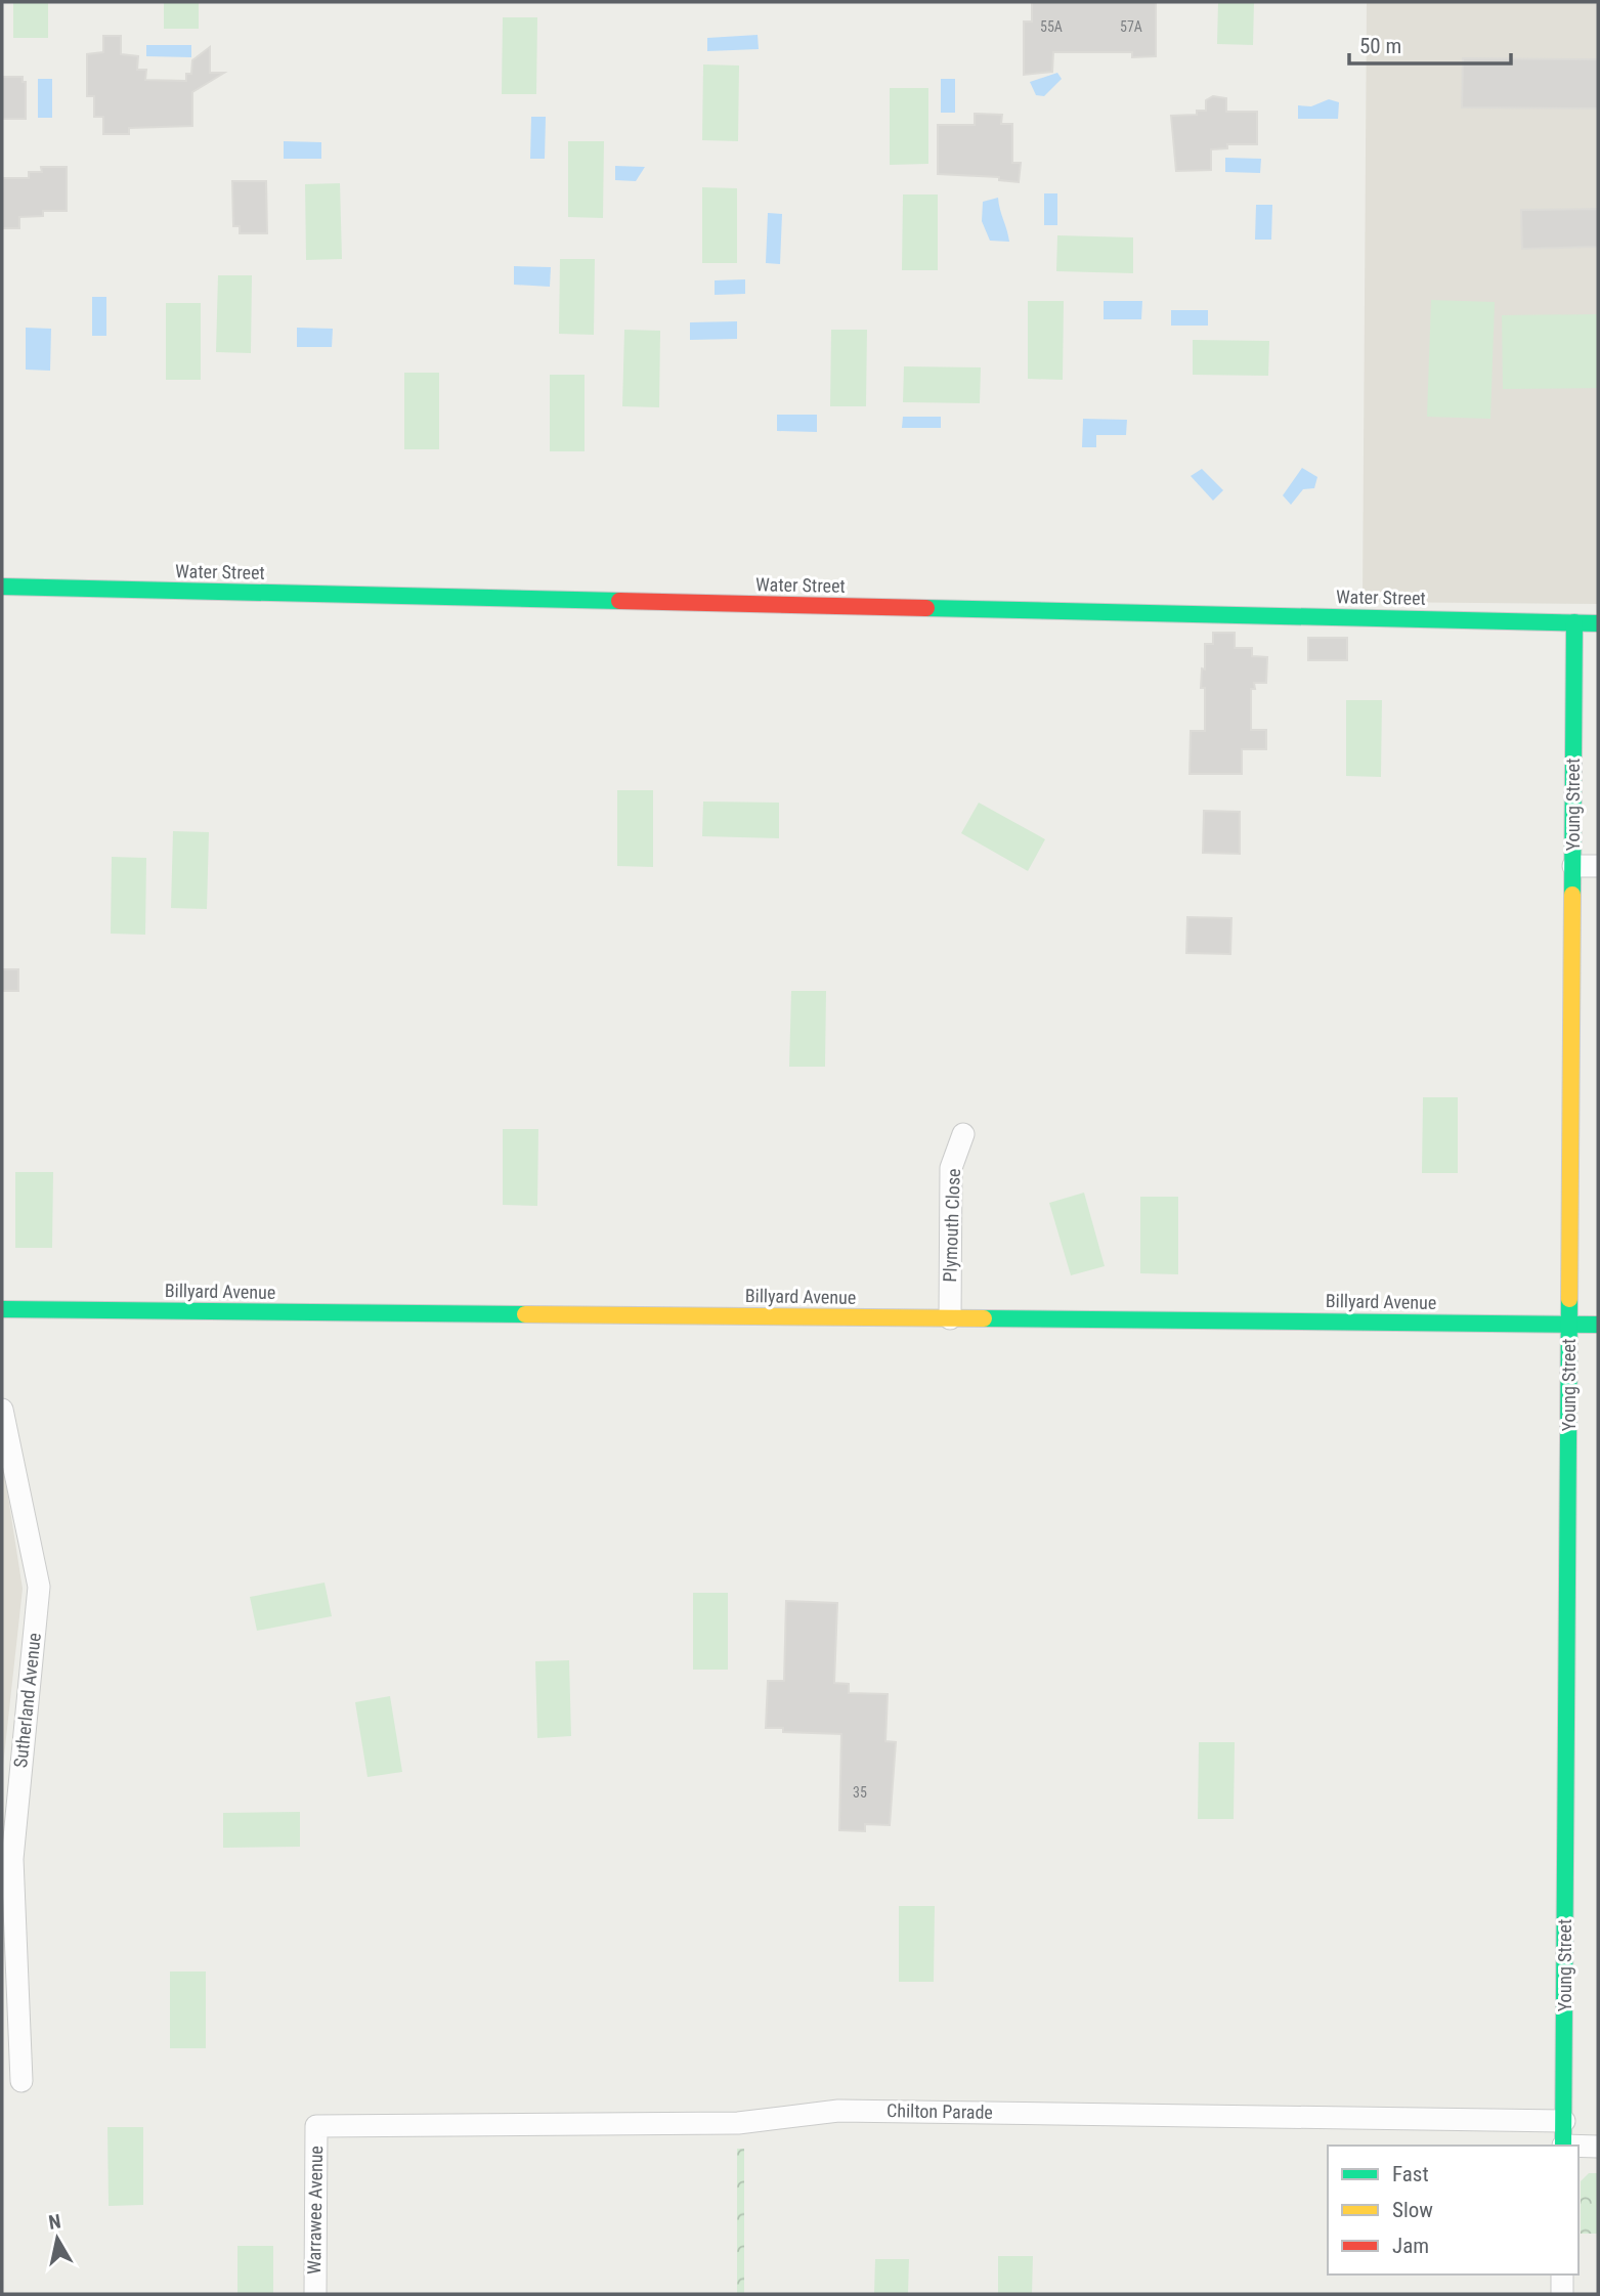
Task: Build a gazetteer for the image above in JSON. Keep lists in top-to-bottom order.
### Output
{
  "streets": {
    "street": [
      "Water Street",
      "Young Street",
      "Plymouth Close",
      "Billyard Avenue",
      "Sutherland Avenue",
      "Chilton Parade",
      "Warrawee Avenue"
    ]
  },
  "crossings": [
    ["Water Street", "Young Street"],
    ["Young Street", "Billyard Avenue"],
    ["Young Street", "Chilton Parade"],
    ["Plymouth Close", "Billyard Avenue"],
    ["Chilton Parade", "Warrawee Avenue"]
  ],
  "house_numbers": ["55A", "57A", "35"],
  "legend": ["Fast", "Slow", "Jam"],
  "scale_bar": "50 m",
  "north": "top"
}
